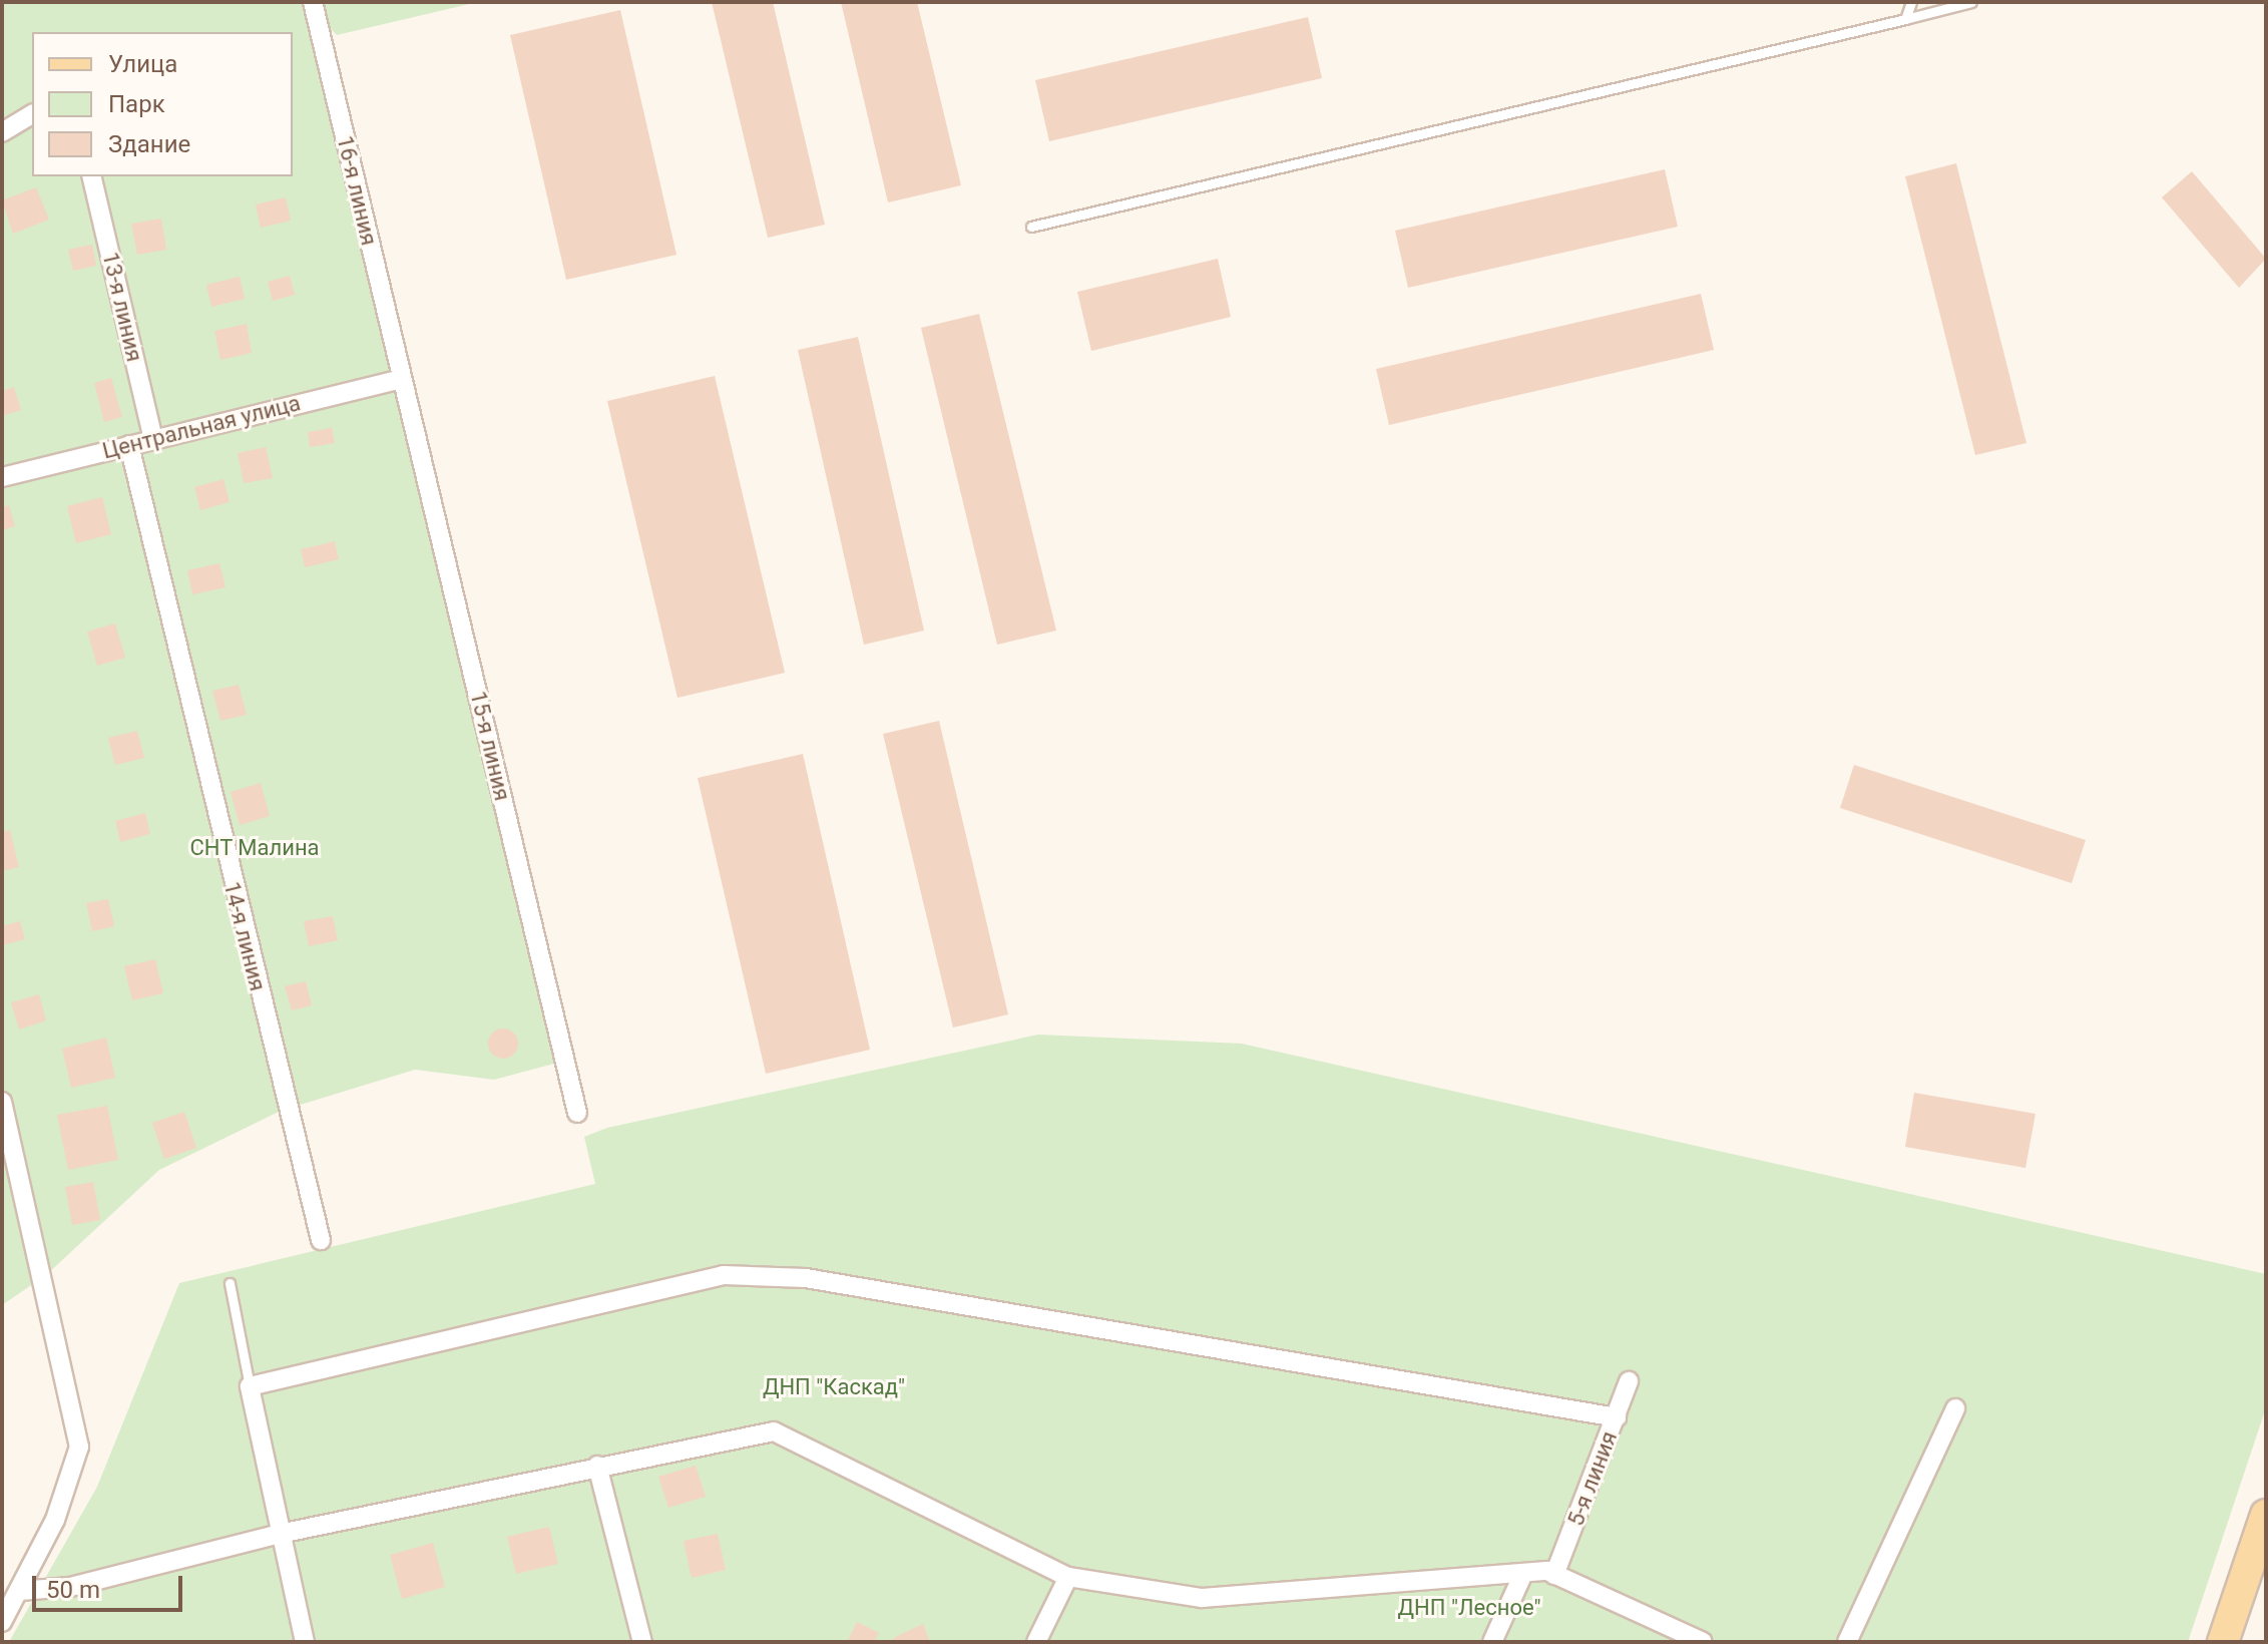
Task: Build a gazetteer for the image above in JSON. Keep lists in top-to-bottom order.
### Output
{
  "streets": {
    "street": [
      "16-я линия",
      "13-я линия",
      "Центральная улица",
      "15-я линия",
      "14-я линия",
      "5-я линия"
    ]
  },
  "crossings": [
    ["16-я линия", "Центральная улица"],
    ["16-я линия", "15-я линия"],
    ["13-я линия", "Центральная улица"],
    ["Центральная улица", "15-я линия"],
    ["Центральная улица", "14-я линия"]
  ],
  "parks": ["СНТ Малина", "ДНП \"Каскад\"", "ДНП \"Лесное\""],
  "legend": ["Улица", "Парк", "Здание"],
  "scale_bar": "50 m"
}
